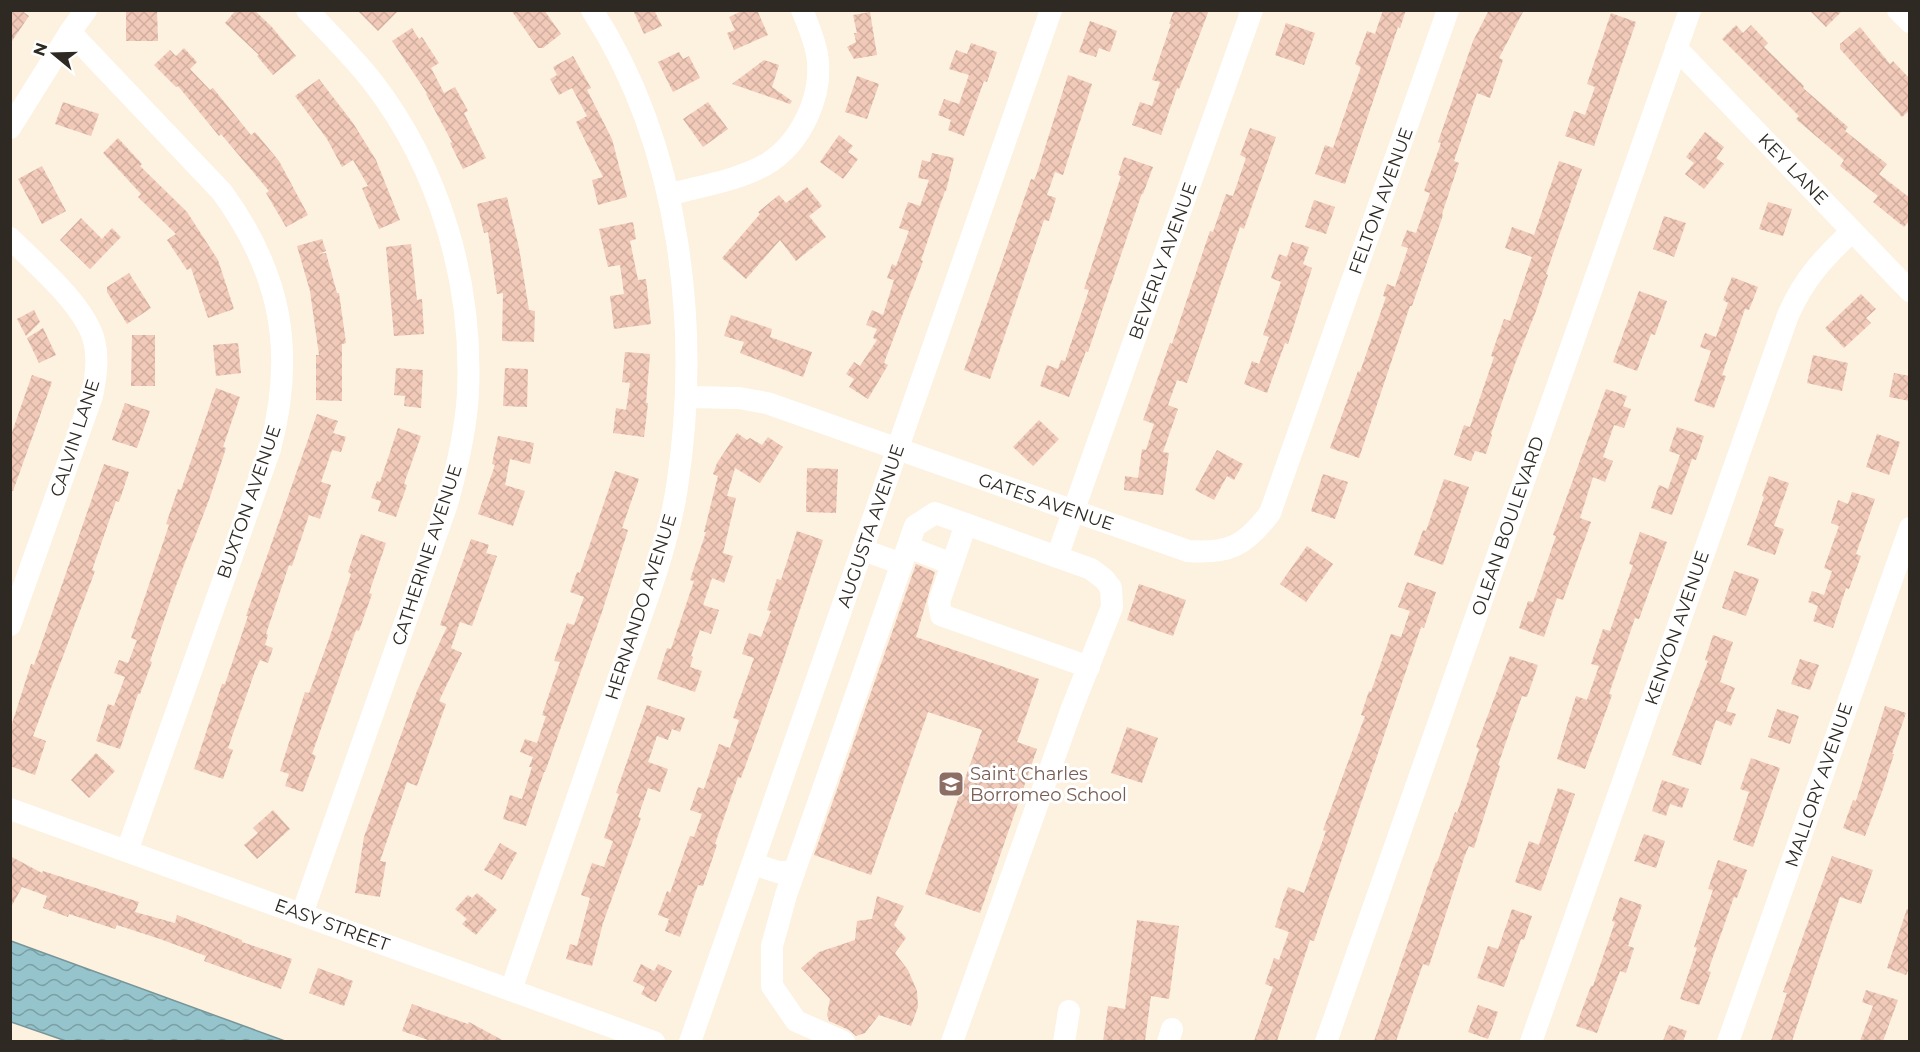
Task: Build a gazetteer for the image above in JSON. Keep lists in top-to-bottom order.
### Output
{
  "streets": {
    "street": [
      "KEY LANE",
      "FELTON AVENUE",
      "BEVERLY AVENUE",
      "CALVIN LANE",
      "BUXTON AVENUE",
      "GATES AVENUE",
      "AUGUSTA AVENUE",
      "OLEAN BOULEVARD",
      "CATHERINE AVENUE",
      "HERNANDO AVENUE",
      "KENYON AVENUE",
      "MALLORY AVENUE",
      "EASY STREET"
    ]
  },
  "crossings": [
    ["KEY LANE", "OLEAN BOULEVARD"],
    ["KEY LANE", "KENYON AVENUE"],
    ["FELTON AVENUE", "GATES AVENUE"],
    ["BEVERLY AVENUE", "GATES AVENUE"],
    ["BUXTON AVENUE", "EASY STREET"],
    ["GATES AVENUE", "AUGUSTA AVENUE"],
    ["GATES AVENUE", "HERNANDO AVENUE"],
    ["CATHERINE AVENUE", "EASY STREET"],
    ["HERNANDO AVENUE", "EASY STREET"]
  ],
  "places": {
    "school or university": ["Saint Charles Borromeo School"]
  },
  "north": "left"
}
